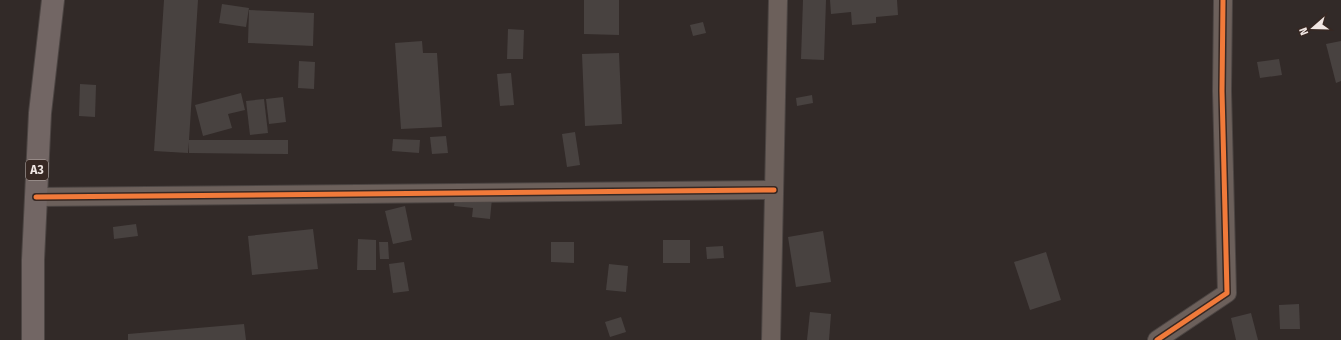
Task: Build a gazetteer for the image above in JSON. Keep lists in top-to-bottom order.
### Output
{
  "streets": {
    "highway": ["A3"]
  },
  "north": "left"
}
